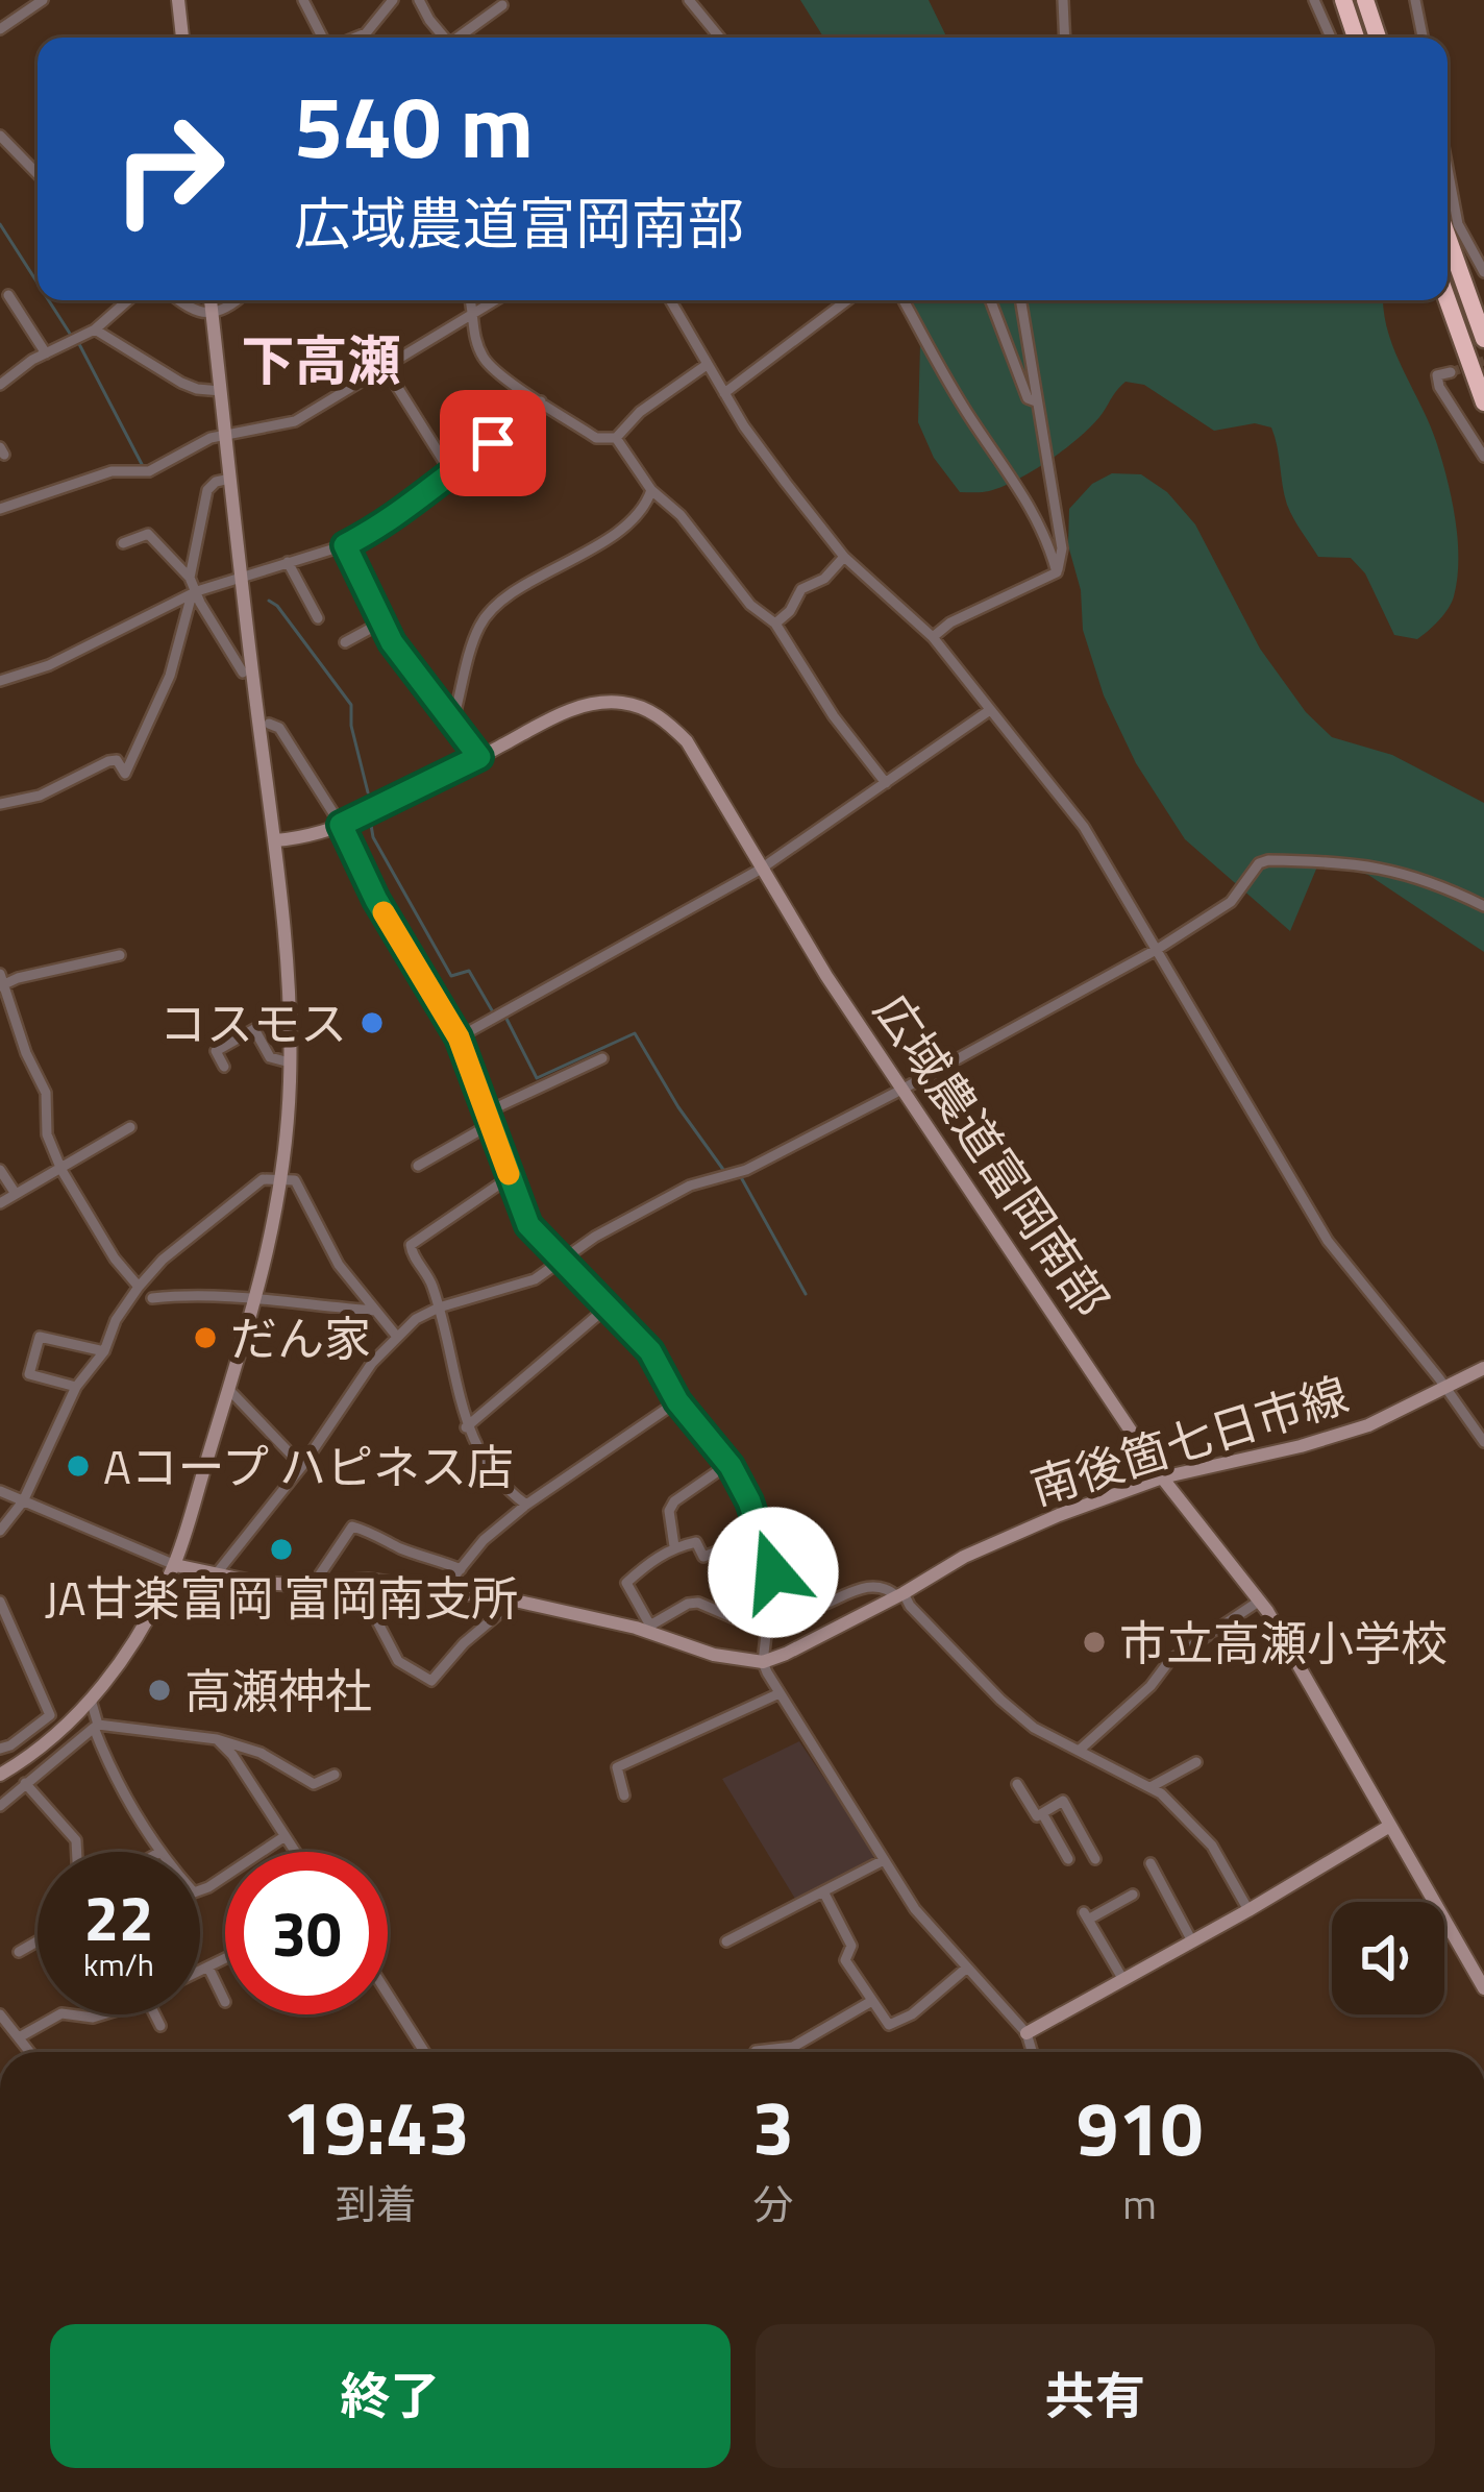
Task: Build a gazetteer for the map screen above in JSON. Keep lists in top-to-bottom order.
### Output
{
  "streets": {
    "street": ["広域農道富岡南部", "南後箇七日市線"]
  },
  "crossings": [
    ["広域農道富岡南部", "南後箇七日市線"]
  ],
  "districts": ["下高瀬"],
  "places": [
    "コスモス",
    "だん家",
    "Aコープ ハピネス店",
    "JA甘楽富岡 富岡南支所",
    "市立高瀬小学校",
    "高瀬神社"
  ],
  "page": {
    "turn": ["540 m", "広域農道富岡南部"],
    "speed": "22 km/h",
    "limit": "30",
    "eta": [
      "19:43",
      "到着",
      "3",
      "分",
      "910",
      "m"
    ],
    "buttons": ["終了", "共有"]
  }
}
